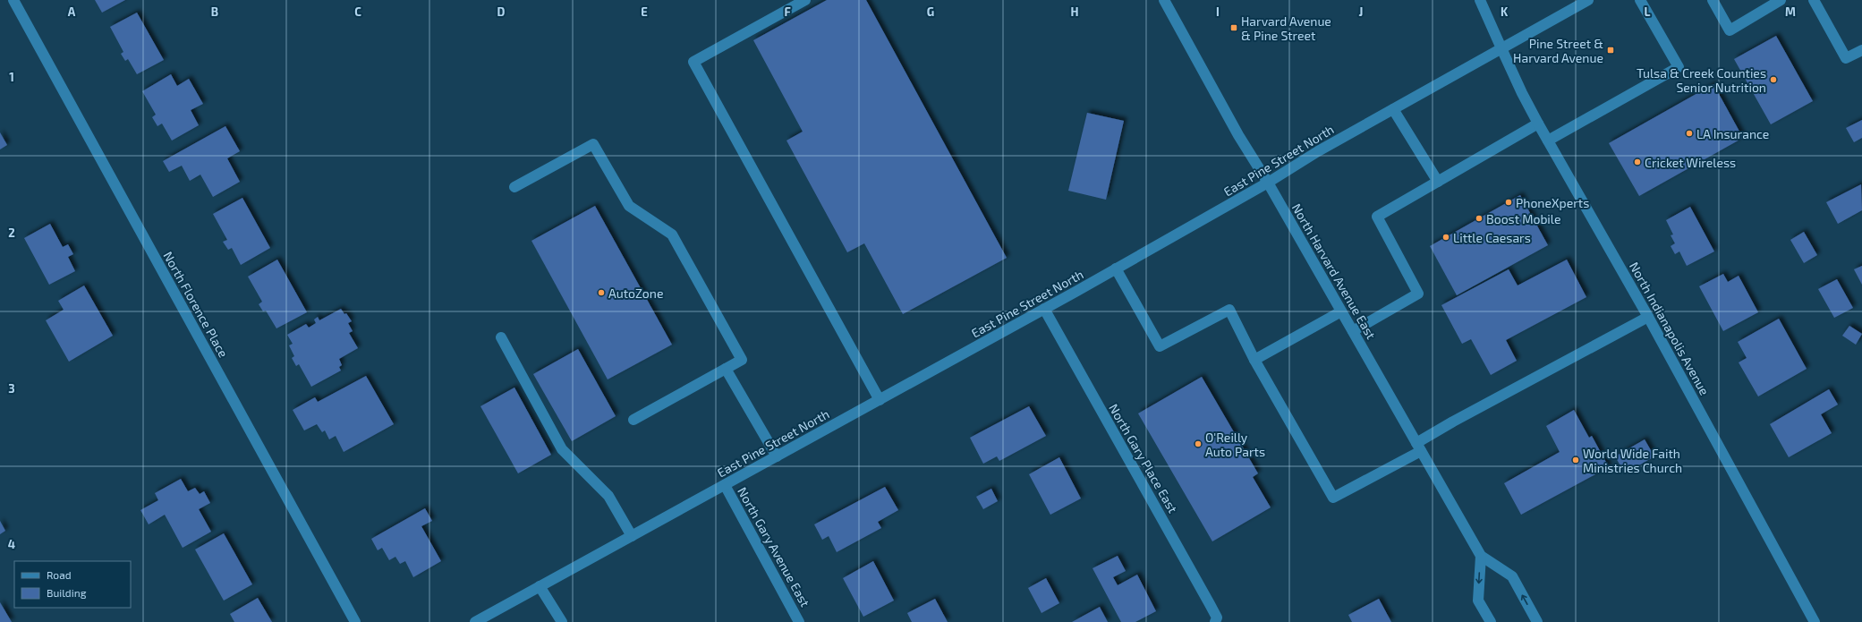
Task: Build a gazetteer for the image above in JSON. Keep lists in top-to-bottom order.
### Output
{
  "streets": {
    "main road": [
      "East Pine Street North",
      "North Harvard Avenue East",
      "North Florence Place",
      "North Indianapolis Avenue",
      "North Gary Place East",
      "North Gary Avenue East"
    ]
  },
  "crossings": [
    ["East Pine Street North", "North Harvard Avenue East"],
    ["East Pine Street North", "North Indianapolis Avenue"],
    ["East Pine Street North", "North Gary Place East"],
    ["East Pine Street North", "North Gary Avenue East"]
  ],
  "places": {
    "transit": ["Harvard Avenue & Pine Street", "Pine Street & Harvard Avenue"],
    "other": [
      "Tulsa & Creek Counties Senior Nutrition",
      "LA Insurance",
      "Cricket Wireless",
      "PhoneXperts",
      "Boost Mobile",
      "Little Caesars",
      "AutoZone",
      "O'Reilly Auto Parts",
      "World Wide Faith Ministries Church"
    ]
  },
  "legend": ["Road", "Building"],
  "grid": {
    "columns": [
      "A",
      "B",
      "C",
      "D",
      "E",
      "F",
      "G",
      "H",
      "I",
      "J",
      "K",
      "L",
      "M"
    ],
    "rows": [
      "1",
      "2",
      "3",
      "4"
    ]
  }
}
